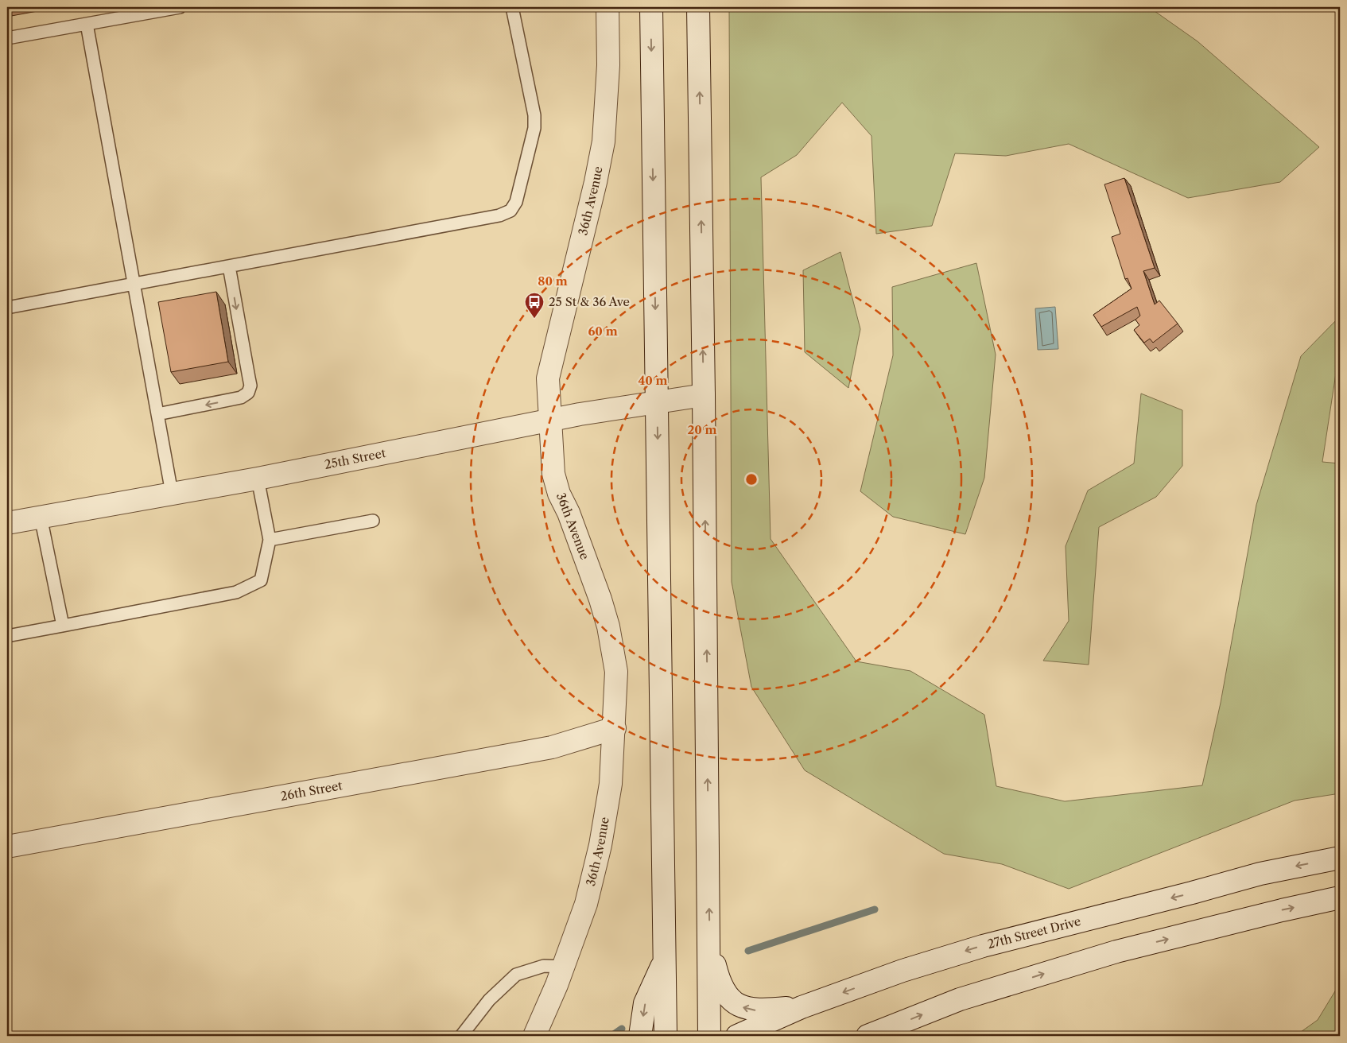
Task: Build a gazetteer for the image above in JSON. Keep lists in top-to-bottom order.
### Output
{
  "streets": {
    "main road": [
      "36th Avenue",
      "25th Street",
      "26th Street",
      "27th Street Drive"
    ]
  },
  "crossings": [
    ["36th Avenue", "25th Street"],
    ["36th Avenue", "26th Street"]
  ],
  "places": {
    "bus stop": ["25 St & 36 Ave"]
  },
  "rings": [
    "80 m",
    "60 m",
    "40 m",
    "20 m"
  ]
}
